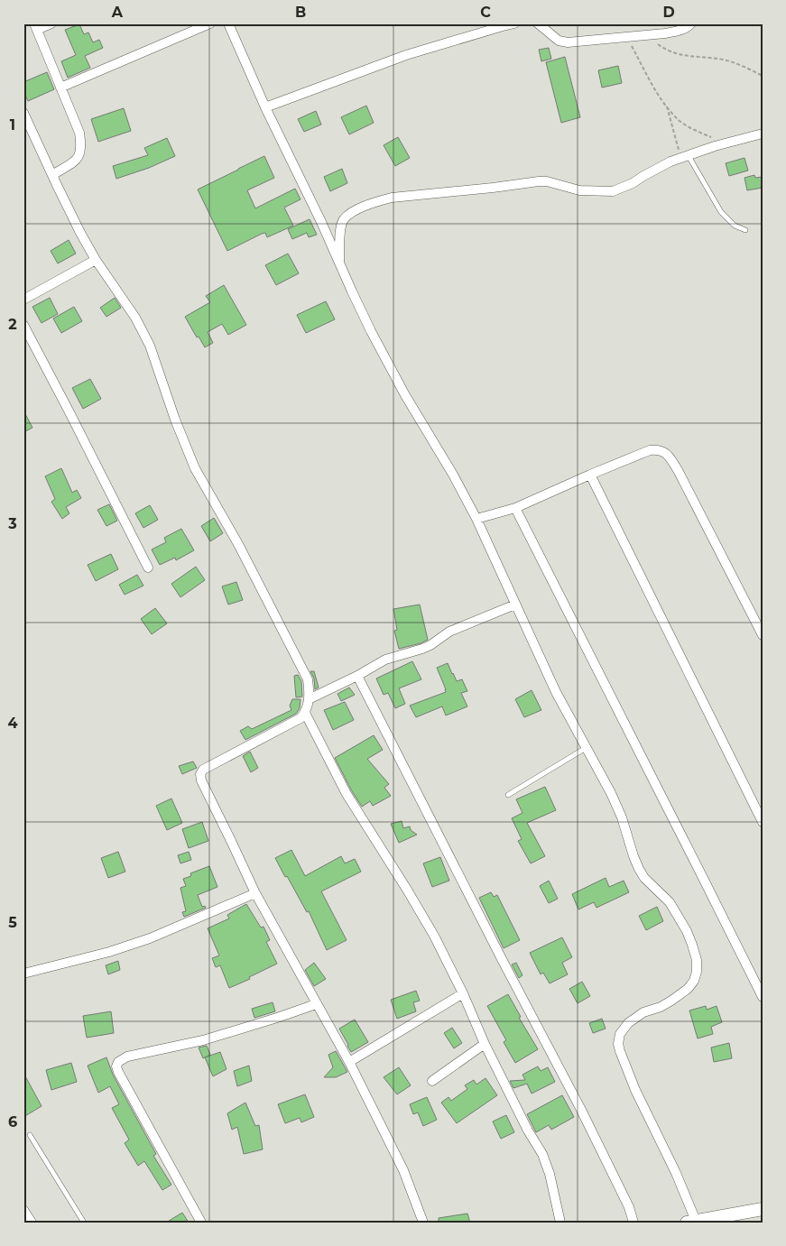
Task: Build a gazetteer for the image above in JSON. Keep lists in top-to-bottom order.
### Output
{
  "grid": {
    "columns": [
      "A",
      "B",
      "C",
      "D"
    ],
    "rows": [
      "1",
      "2",
      "3",
      "4",
      "5",
      "6"
    ]
  }
}
